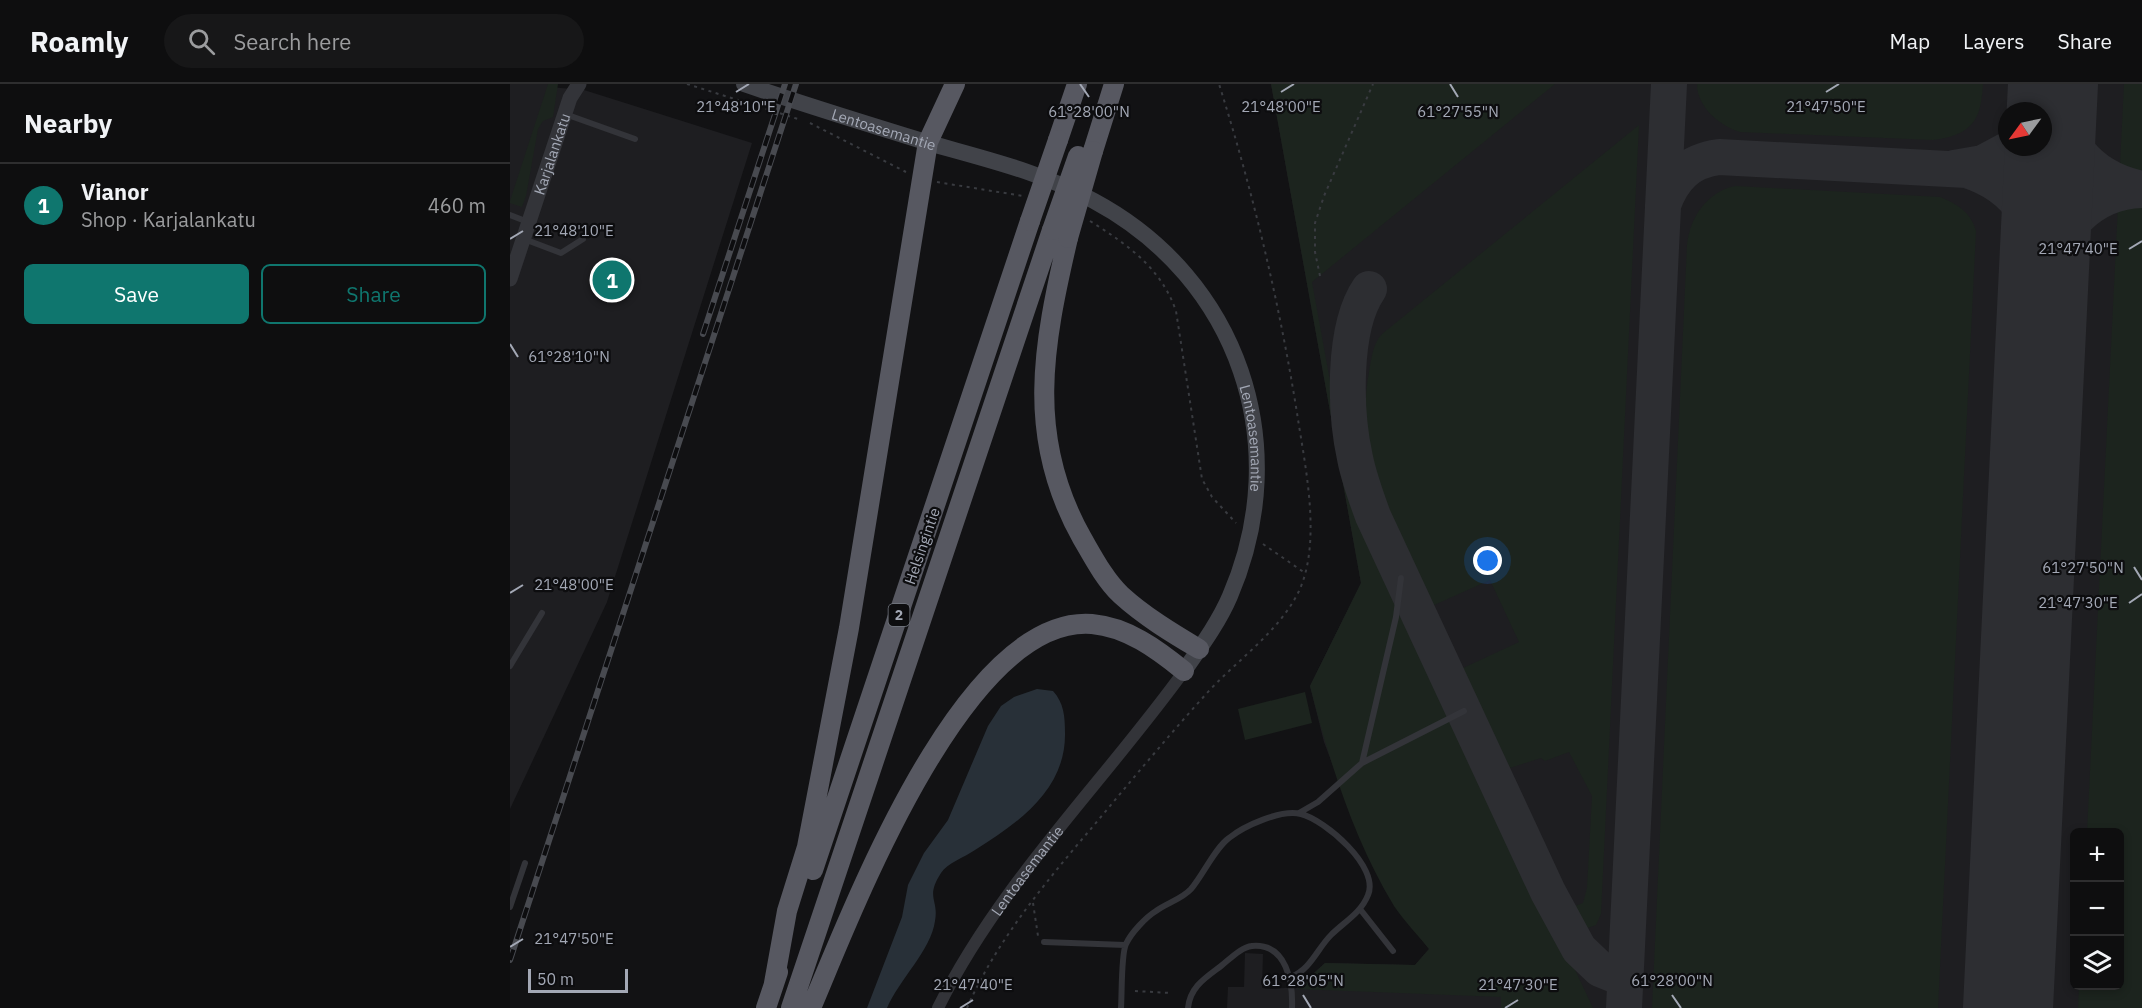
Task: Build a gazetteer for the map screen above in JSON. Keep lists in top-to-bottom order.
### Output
{
  "streets": {
    "highway": ["Helsingintie", "2"],
    "main road": ["Lentoasemantie"],
    "street": ["Karjalankatu"]
  },
  "scale_bar": "50 m",
  "north": "bottom left",
  "page": {
    "header": "Roamly",
    "search": "Search here",
    "nav": ["Map", "Layers", "Share"],
    "heading": "Nearby",
    "list": [
      {
        "mark": "1",
        "name": "Vianor",
        "note": "Shop · Karjalankatu",
        "value": "460 m"
      }
    ],
    "buttons": ["Save", "Share"],
    "pins": "1",
    "map_buttons": ["+", "−"],
    "scale": "50 m"
  },
  "coordinates": [
    "21°48'10\"E",
    "21°48'00\"E",
    "21°47'50\"E",
    "61°28'00\"N",
    "61°27'55\"N",
    "21°47'40\"E",
    "61°28'10\"N",
    "61°27'50\"N",
    "21°47'30\"E",
    "61°28'05\"N"
  ]
}
